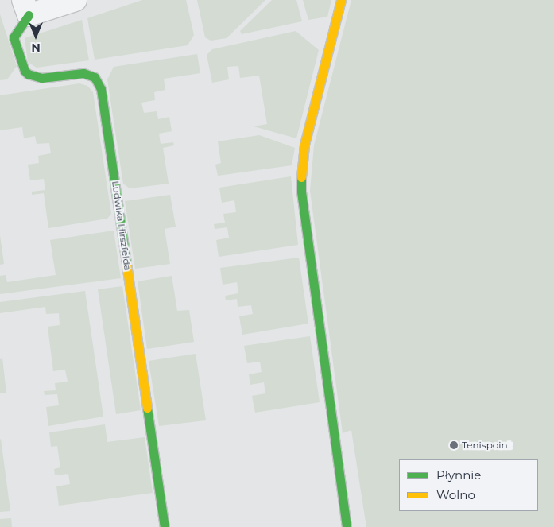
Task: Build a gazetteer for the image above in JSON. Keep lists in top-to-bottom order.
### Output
{
  "streets": {
    "street": ["Ludwika Hirszfelda"]
  },
  "places": ["Tenispoint"],
  "legend": ["Płynnie", "Wolno"],
  "north": "bottom"
}
